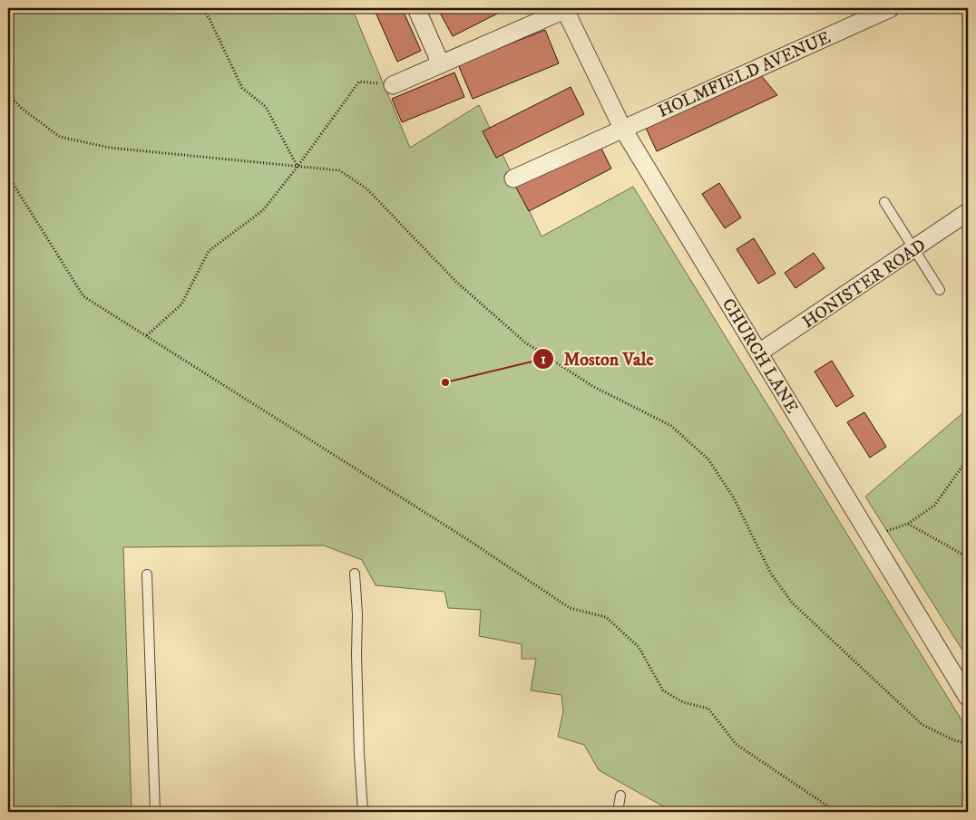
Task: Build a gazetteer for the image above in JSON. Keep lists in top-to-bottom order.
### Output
{
  "streets": {
    "street": ["HOLMFIELD AVENUE", "HONISTER ROAD", "CHURCH LANE"]
  },
  "crossings": [
    ["HOLMFIELD AVENUE", "CHURCH LANE"],
    ["HONISTER ROAD", "CHURCH LANE"]
  ],
  "places": ["Moston Vale"]
}
